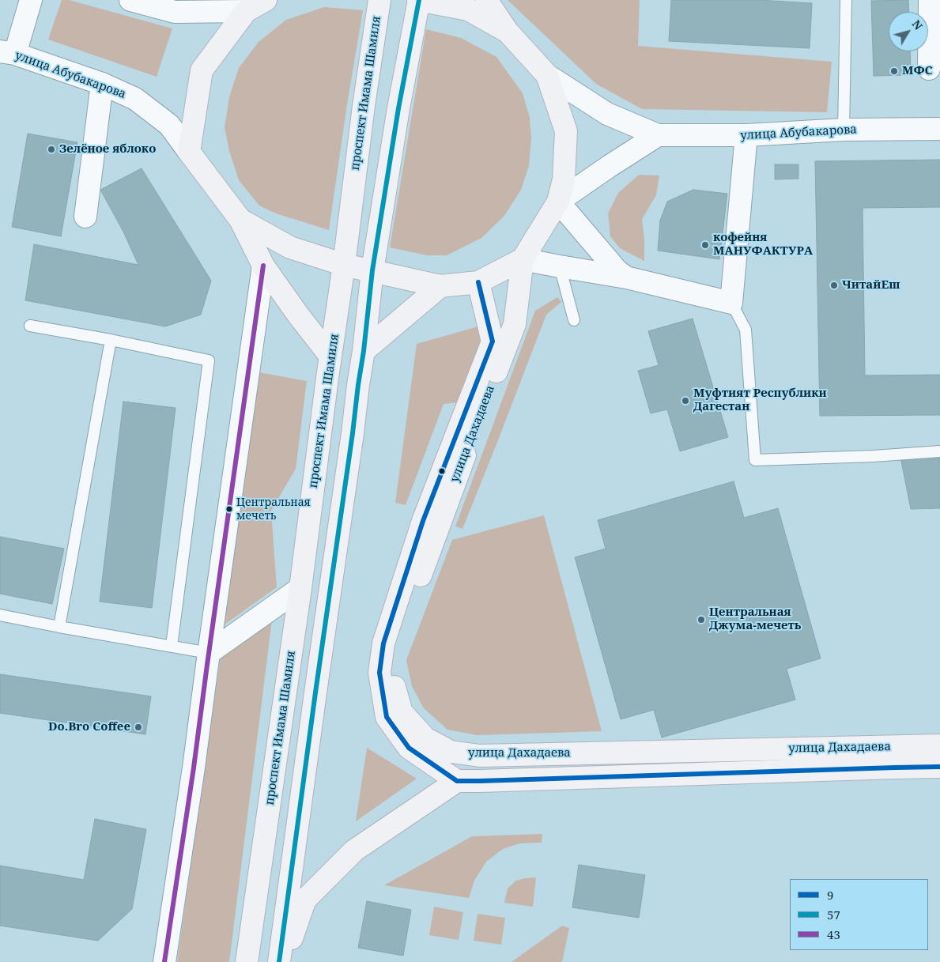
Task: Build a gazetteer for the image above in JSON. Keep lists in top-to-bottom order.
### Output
{
  "streets": {
    "main road": ["улица Абубакарова", "проспект Имама Шамиля", "улица Дахадаева"]
  },
  "crossings": [
    ["улица Абубакарова", "проспект Имама Шамиля"],
    ["улица Абубакарова", "улица Дахадаева"]
  ],
  "places": [
    "МФС",
    "Зелёное яблоко",
    "кофейня МАНУФАКТУРА",
    "ЧитайЕш",
    "Муфтият Республики Дагестан",
    "Центральная мечеть",
    "Центральная Джума-мечеть",
    "Do.Bro Coffee"
  ],
  "lines": ["transit line 57", "transit line 43", "transit line 9"],
  "legend": ["9", "57", "43"],
  "north": "top right"
}
